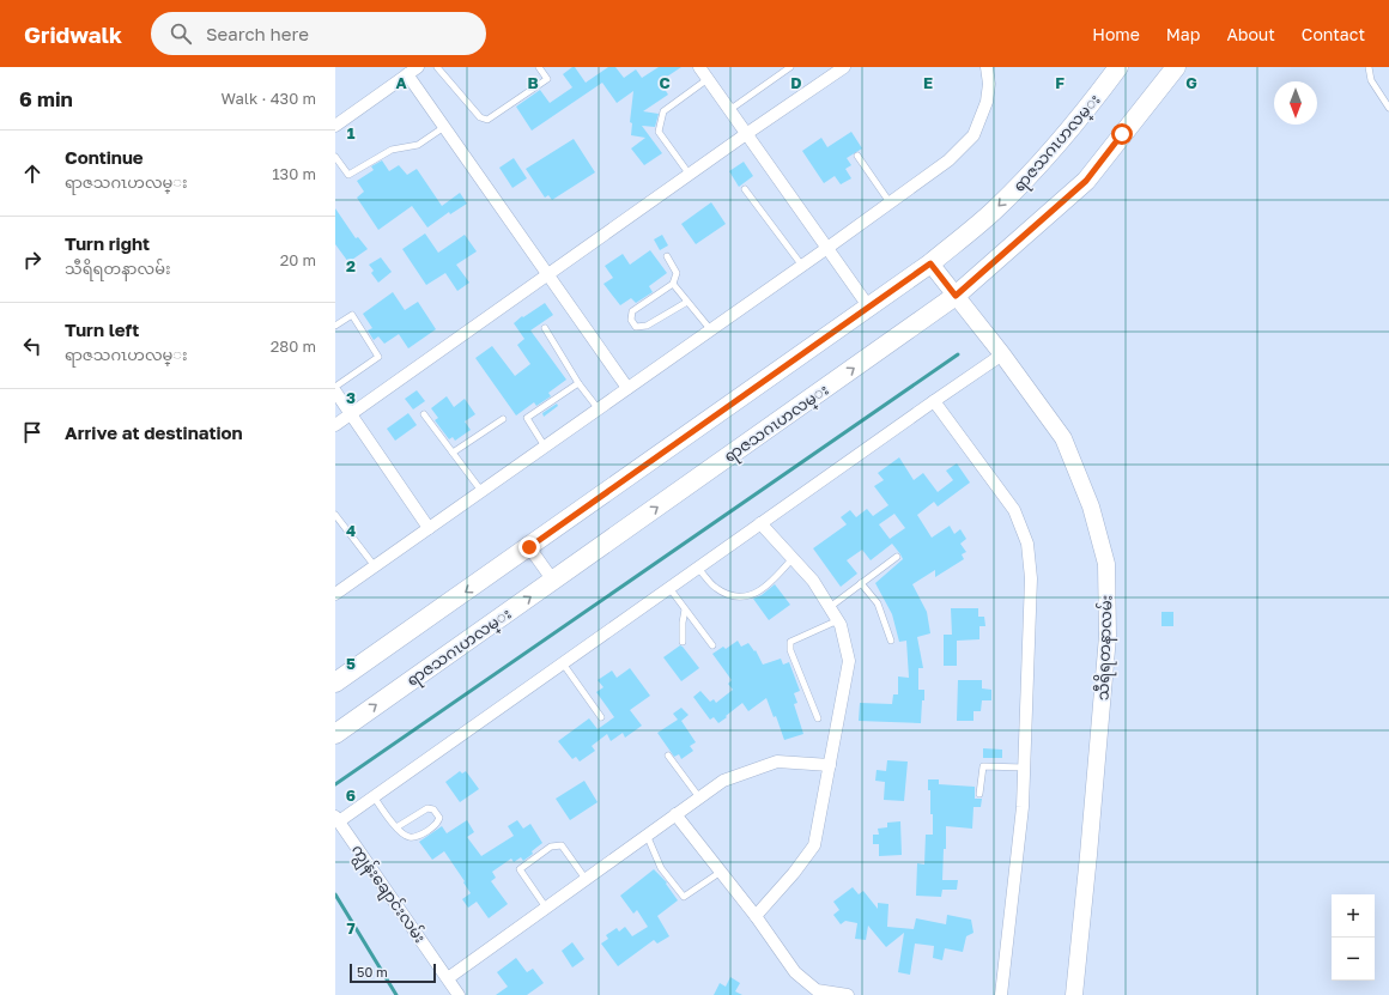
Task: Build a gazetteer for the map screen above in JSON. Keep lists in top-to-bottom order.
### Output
{
  "streets": {
    "main road": ["ရာဇသဂၤဟလမ္း", "သီရိရတနာလမ်း"],
    "street": ["ကျွန်းချောင်းလမ်း"]
  },
  "crossings": [
    ["ရာဇသဂၤဟလမ္း", "သီရိရတနာလမ်း"]
  ],
  "scale_bar": "50 m",
  "north": "bottom",
  "page": {
    "header": "Gridwalk",
    "search": "Search here",
    "nav": [
      "Home",
      "Map",
      "About",
      "Contact"
    ],
    "heading": ["6 min", "Walk · 430 m"],
    "list": [
      ["Continue", "ရာဇသဂၤဟလမ္း", "130 m"],
      ["Turn right", "သီရိရတနာလမ်း", "20 m"],
      ["Turn left", "ရာဇသဂၤဟလမ္း", "280 m"],
      "Arrive at destination"
    ],
    "map_buttons": ["+", "−"],
    "scale": "50 m"
  },
  "grid": {
    "columns": [
      "A",
      "B",
      "C",
      "D",
      "E",
      "F",
      "G"
    ],
    "rows": [
      "1",
      "2",
      "3",
      "4",
      "5",
      "6",
      "7"
    ]
  }
}
